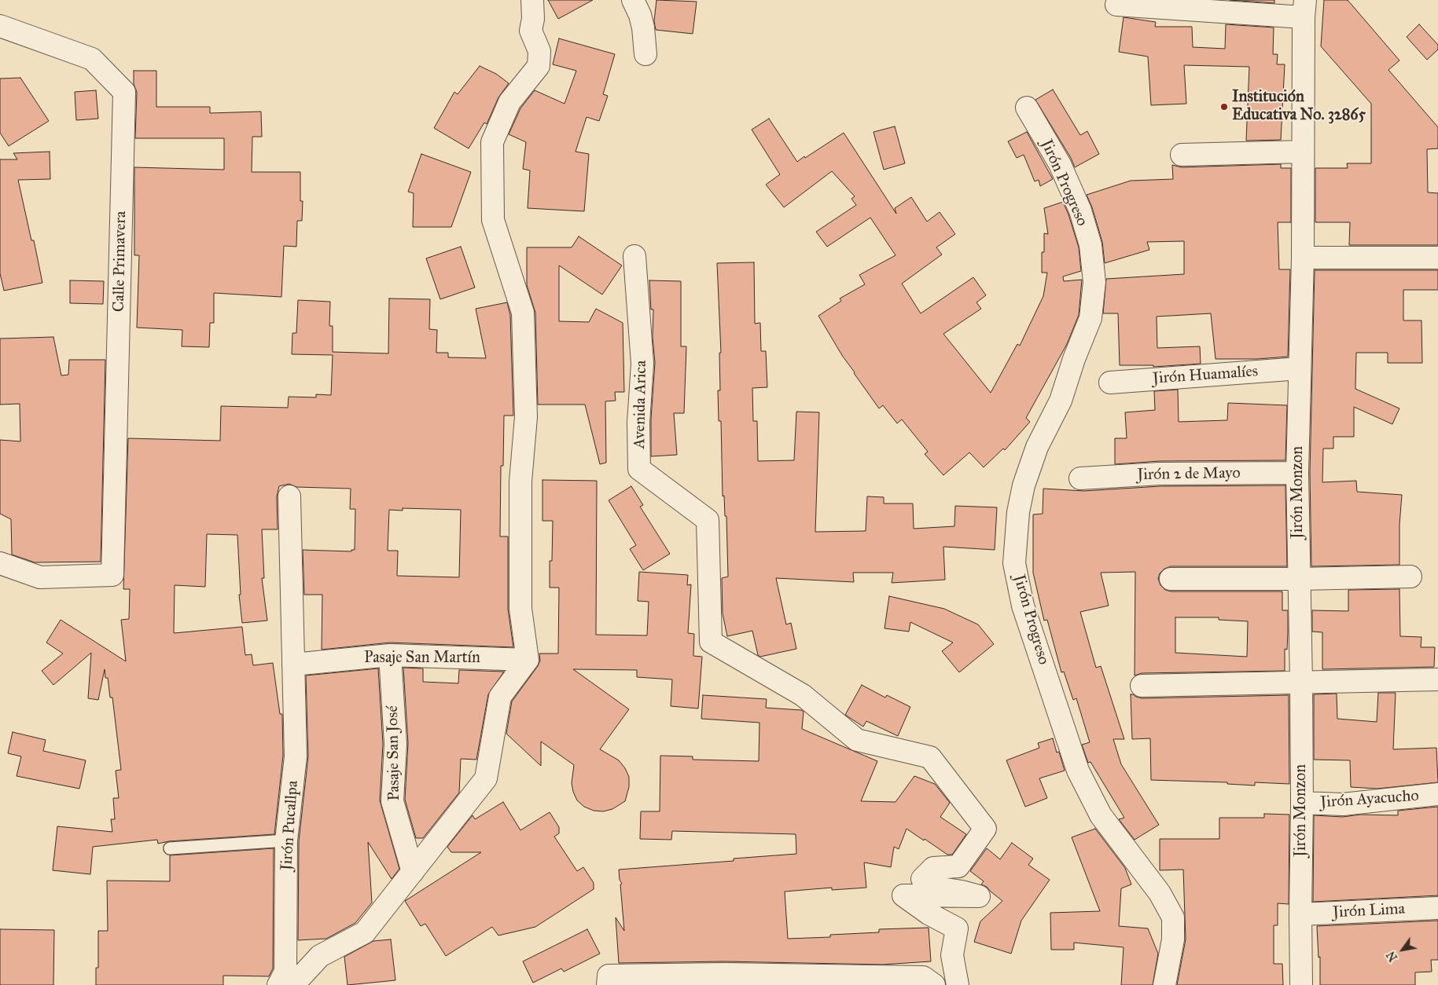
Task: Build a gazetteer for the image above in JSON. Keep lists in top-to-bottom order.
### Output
{
  "streets": {
    "street": [
      "Jirón Progreso",
      "Calle Primavera",
      "Jirón Huamalíes",
      "Avenida Arica",
      "Jirón 2 de Mayo",
      "Jirón Monzon",
      "Pasaje San Martín",
      "Pasaje San José",
      "Jirón Ayacucho",
      "Jirón Pucallpa",
      "Jirón Lima"
    ]
  },
  "crossings": [
    ["Jirón Huamalíes", "Jirón Monzon"],
    ["Jirón 2 de Mayo", "Jirón Monzon"],
    ["Jirón Monzon", "Jirón Ayacucho"],
    ["Jirón Monzon", "Jirón Lima"],
    ["Pasaje San Martín", "Pasaje San José"],
    ["Pasaje San Martín", "Jirón Pucallpa"]
  ],
  "places": ["Institución Educativa No. 32865"],
  "north": "bottom left"
}
